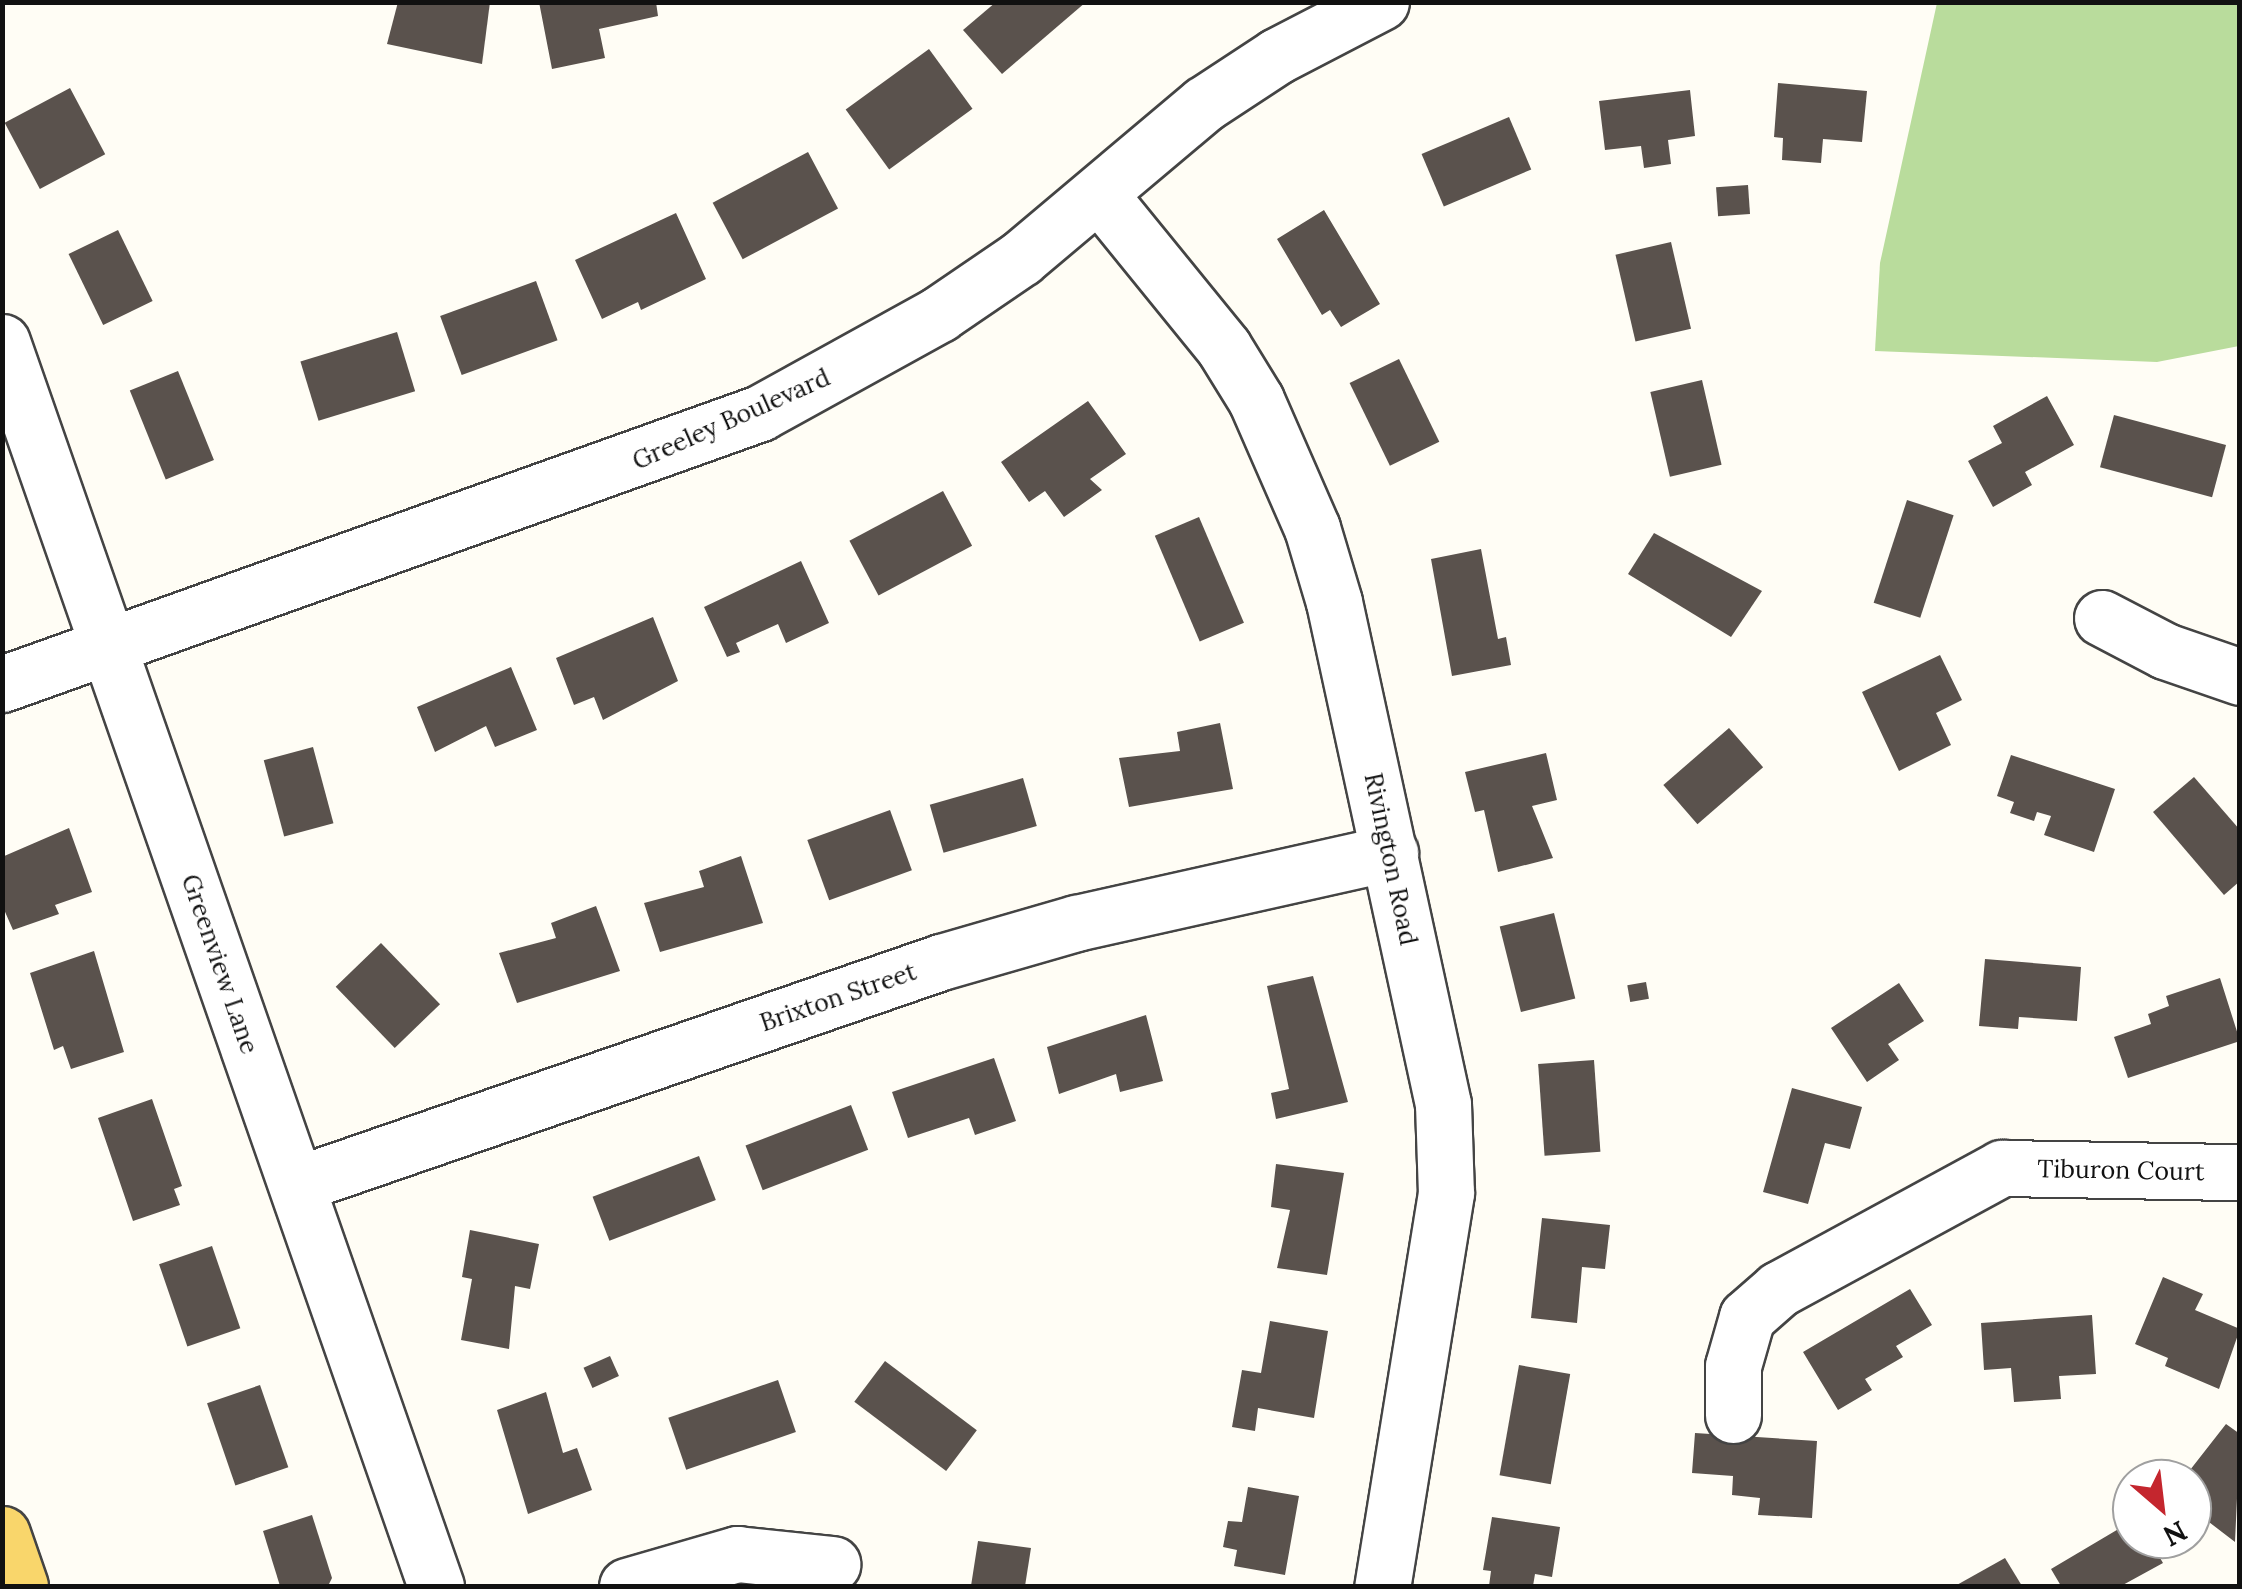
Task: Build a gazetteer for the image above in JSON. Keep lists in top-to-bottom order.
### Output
{
  "streets": {
    "street": [
      "Greeley Boulevard",
      "Rivington Road",
      "Greenview Lane",
      "Brixton Street",
      "Tiburon Court"
    ]
  },
  "crossings": [
    ["Greeley Boulevard", "Rivington Road"],
    ["Greeley Boulevard", "Greenview Lane"],
    ["Rivington Road", "Brixton Street"],
    ["Greenview Lane", "Brixton Street"]
  ],
  "north": "bottom right"
}
